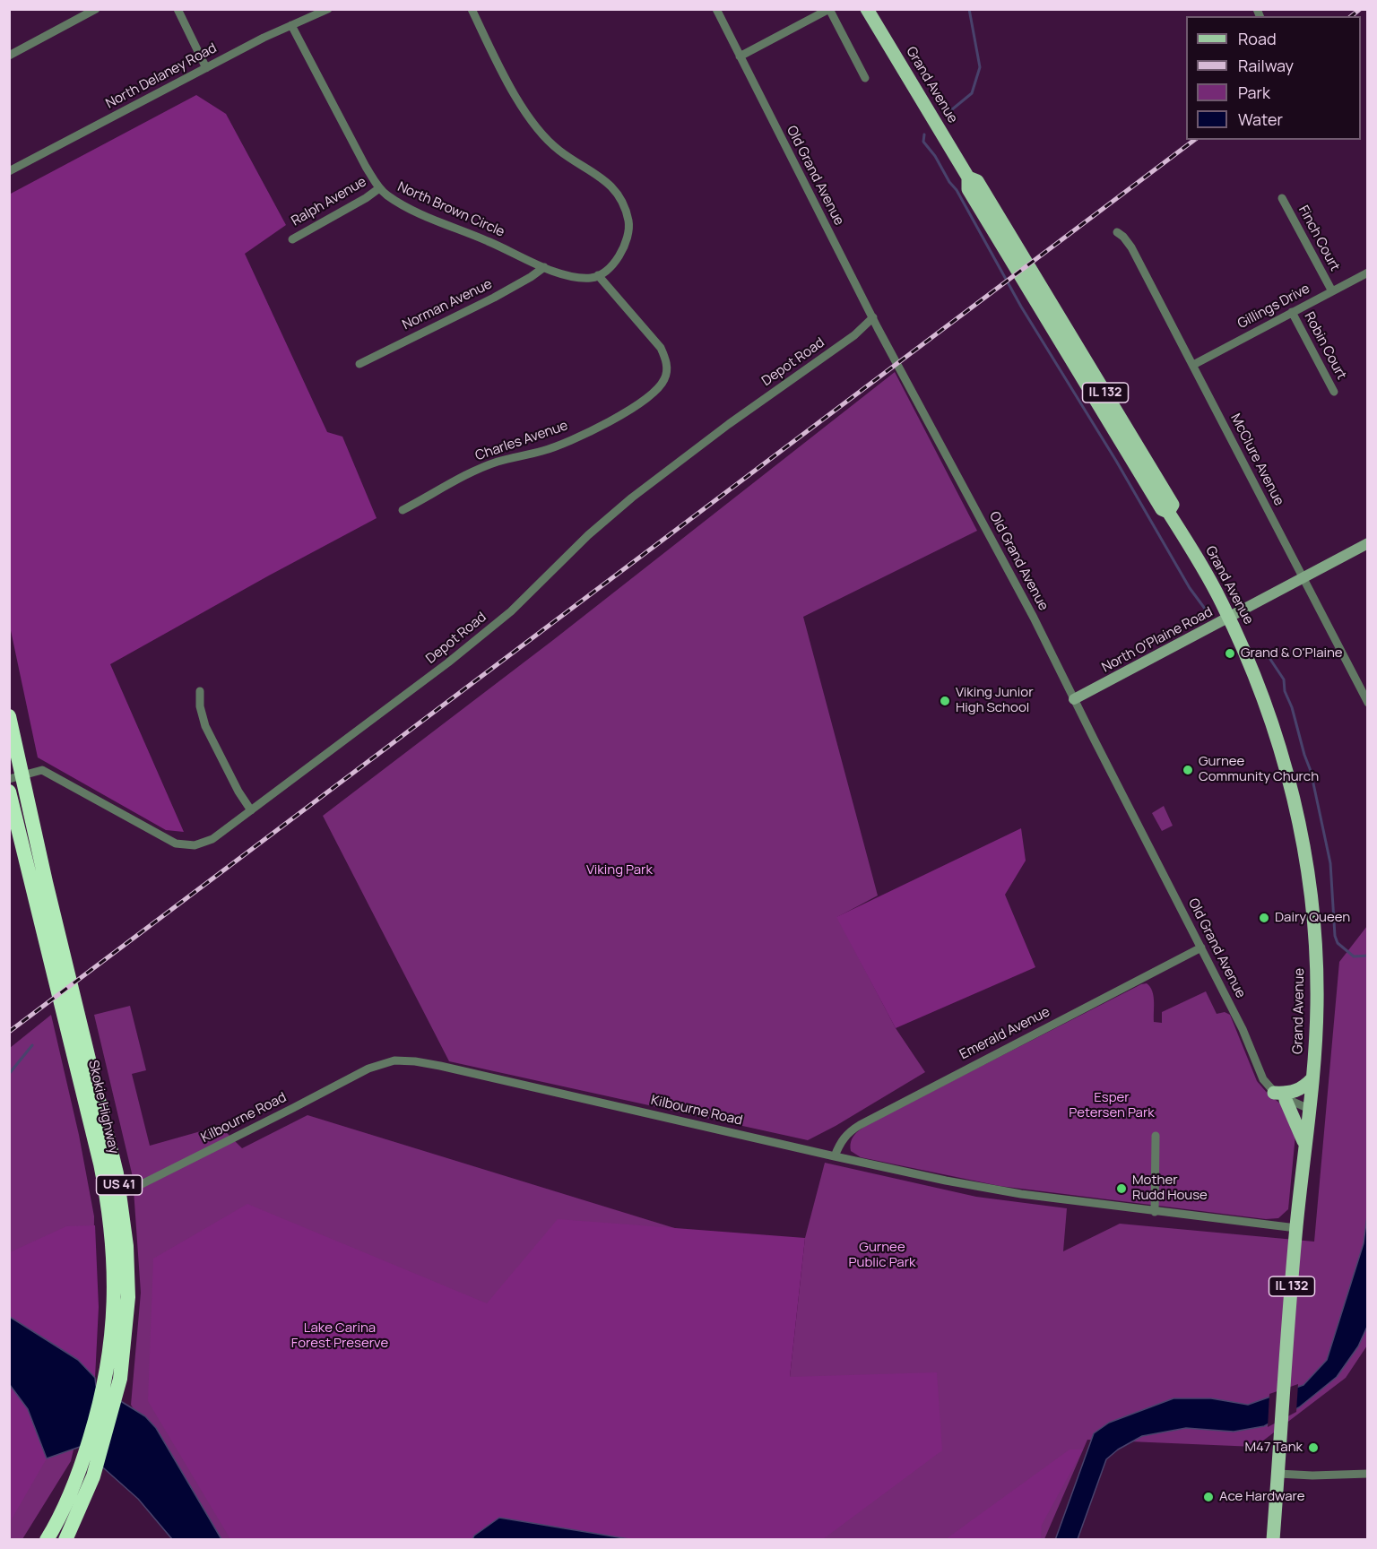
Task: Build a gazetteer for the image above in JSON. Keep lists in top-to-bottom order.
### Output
{
  "streets": {
    "highway": ["Skokie Highway", "US 41"],
    "main road": ["Grand Avenue", "IL 132"],
    "street": [
      "North Delaney Road",
      "Old Grand Avenue",
      "Ralph Avenue",
      "North Brown Circle",
      "Finch Court",
      "Norman Avenue",
      "Gillings Drive",
      "Robin Court",
      "Depot Road",
      "Charles Avenue",
      "McClure Avenue",
      "North O'Plaine Road",
      "Emerald Avenue",
      "Kilbourne Road"
    ]
  },
  "crossings": [
    ["North Delaney Road", "North Brown Circle"],
    ["Grand Avenue", "North O'Plaine Road"],
    ["Grand Avenue", "Kilbourne Road"],
    ["Old Grand Avenue", "Depot Road"],
    ["Old Grand Avenue", "North O'Plaine Road"],
    ["Old Grand Avenue", "Emerald Avenue"],
    ["Ralph Avenue", "North Brown Circle"],
    ["North Brown Circle", "Norman Avenue"],
    ["North Brown Circle", "Charles Avenue"],
    ["Finch Court", "Gillings Drive"],
    ["Gillings Drive", "Robin Court"],
    ["Gillings Drive", "McClure Avenue"],
    ["Depot Road", "Skokie Highway"],
    ["McClure Avenue", "North O'Plaine Road"],
    ["Emerald Avenue", "Kilbourne Road"],
    ["Skokie Highway", "Kilbourne Road"],
    ["Skokie Highway", "US 41"]
  ],
  "parks": [
    "Viking Park",
    "Esper Petersen Park",
    "Gurnee Public Park",
    "Lake Carina Forest Preserve"
  ],
  "places": [
    "Grand & O'Plaine",
    "Viking Junior High School",
    "Gurnee Community Church",
    "Dairy Queen",
    "Mother Rudd House",
    "M47 Tank",
    "Ace Hardware"
  ],
  "legend": [
    "Road",
    "Railway",
    "Park",
    "Water"
  ]
}
